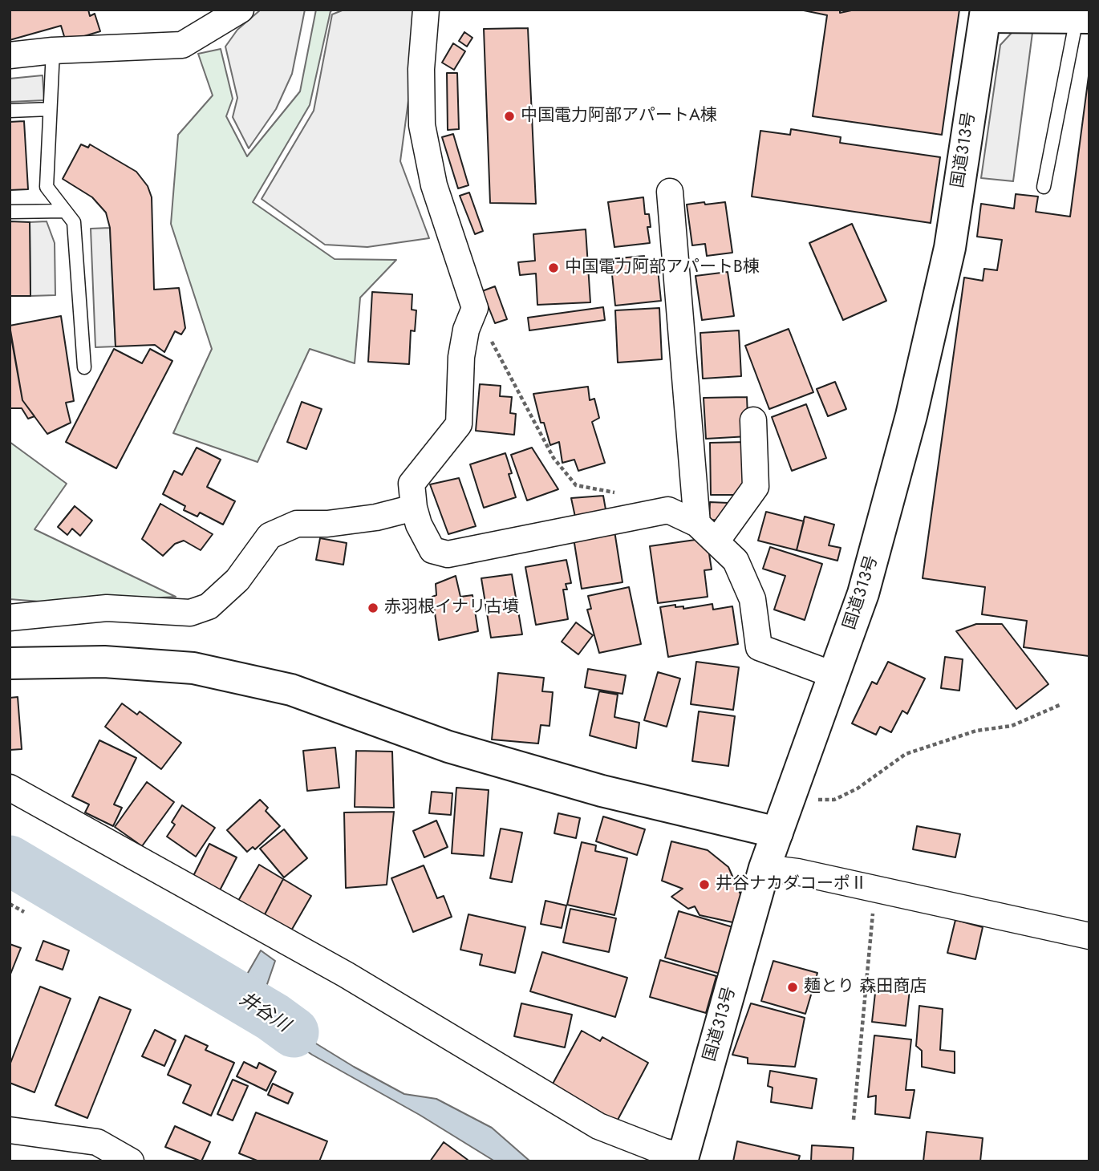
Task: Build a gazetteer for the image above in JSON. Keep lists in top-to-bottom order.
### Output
{
  "streets": {
    "main road": ["国道313号"]
  },
  "water": ["井谷川"],
  "places": [
    "中国電力阿部アパートA棟",
    "中国電力阿部アパートB棟",
    "赤羽根イナリ古墳",
    "井谷ナカダコーポⅡ",
    "麺とり 森田商店"
  ]
}
